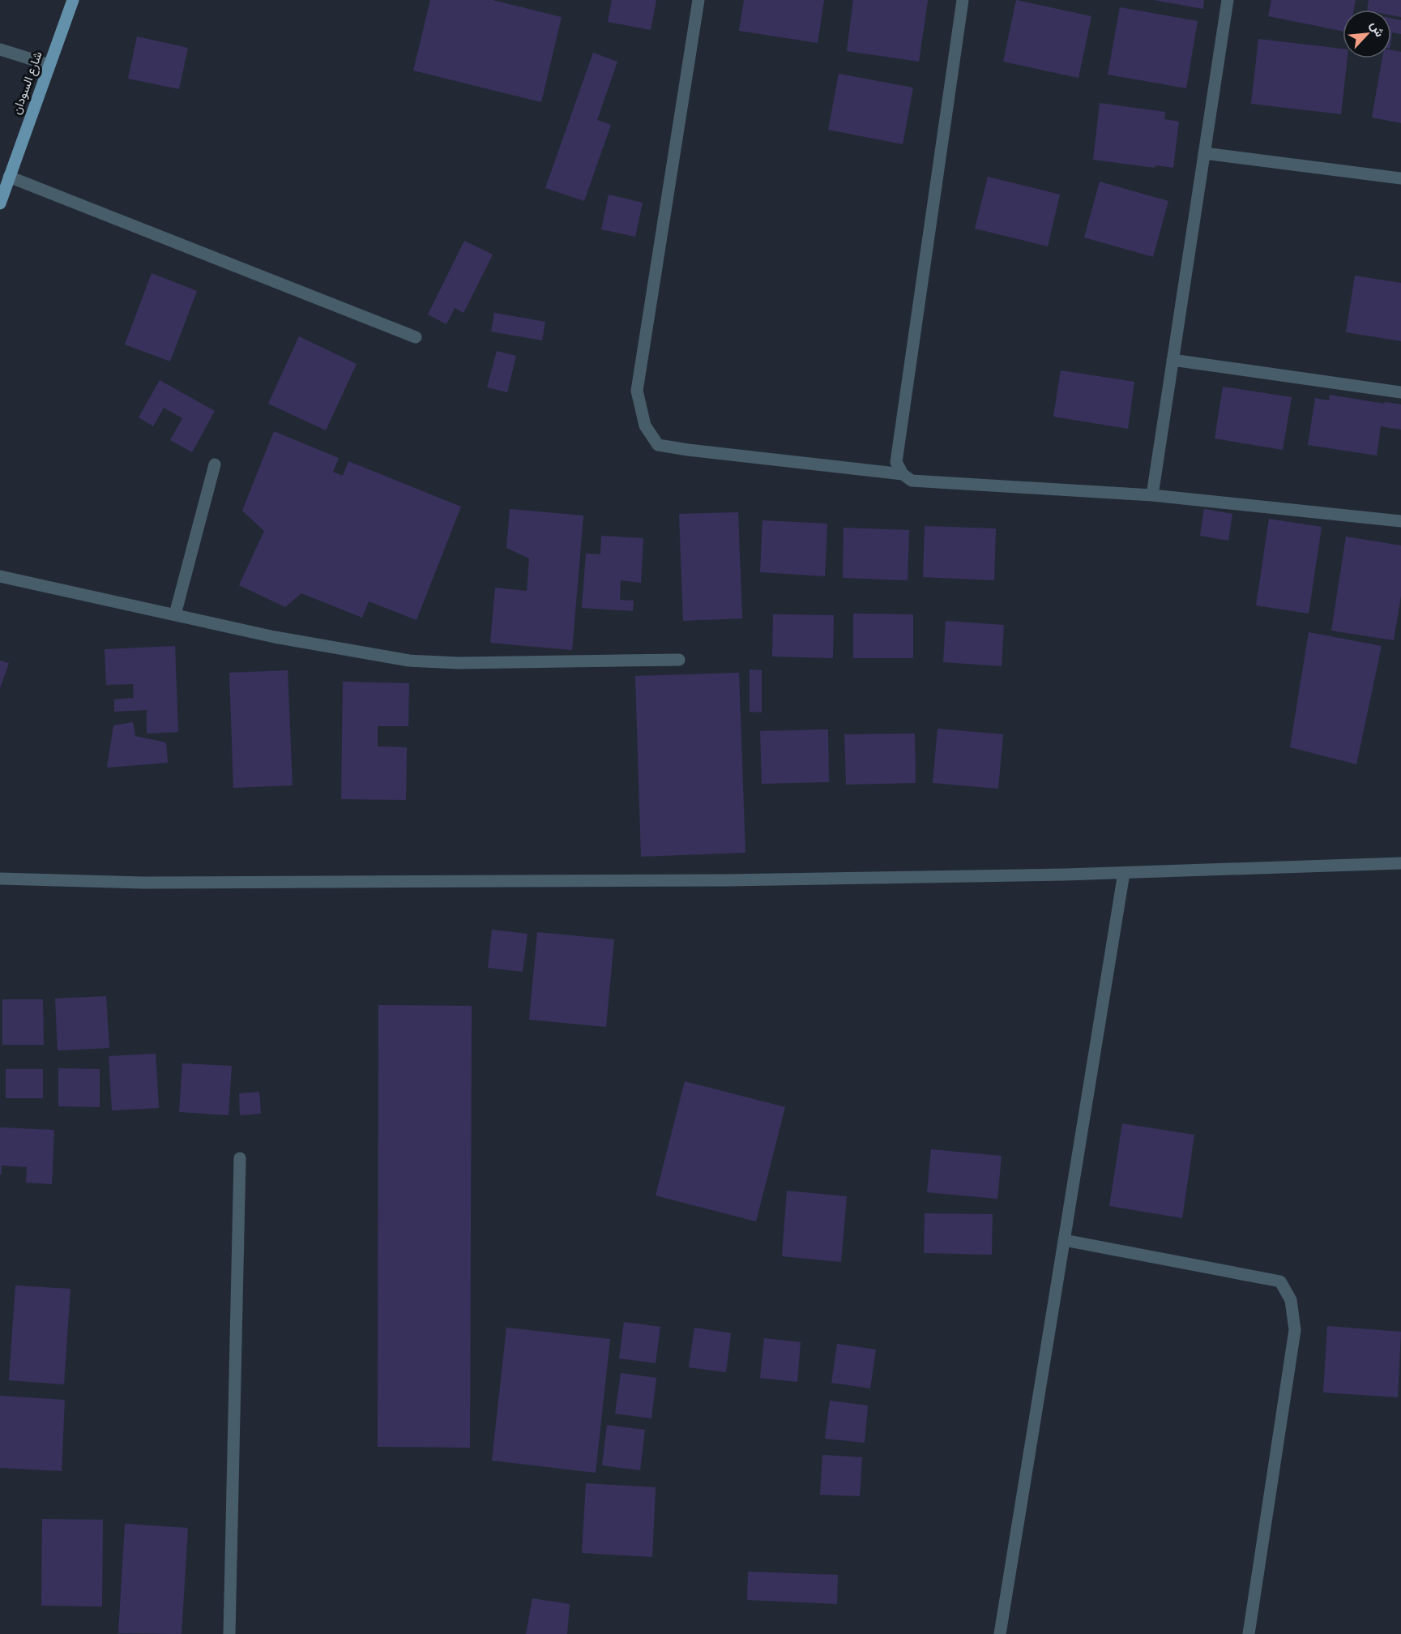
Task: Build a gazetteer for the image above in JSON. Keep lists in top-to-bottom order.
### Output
{
  "streets": {
    "main road": ["شارع السودان"]
  },
  "north": "top right"
}
